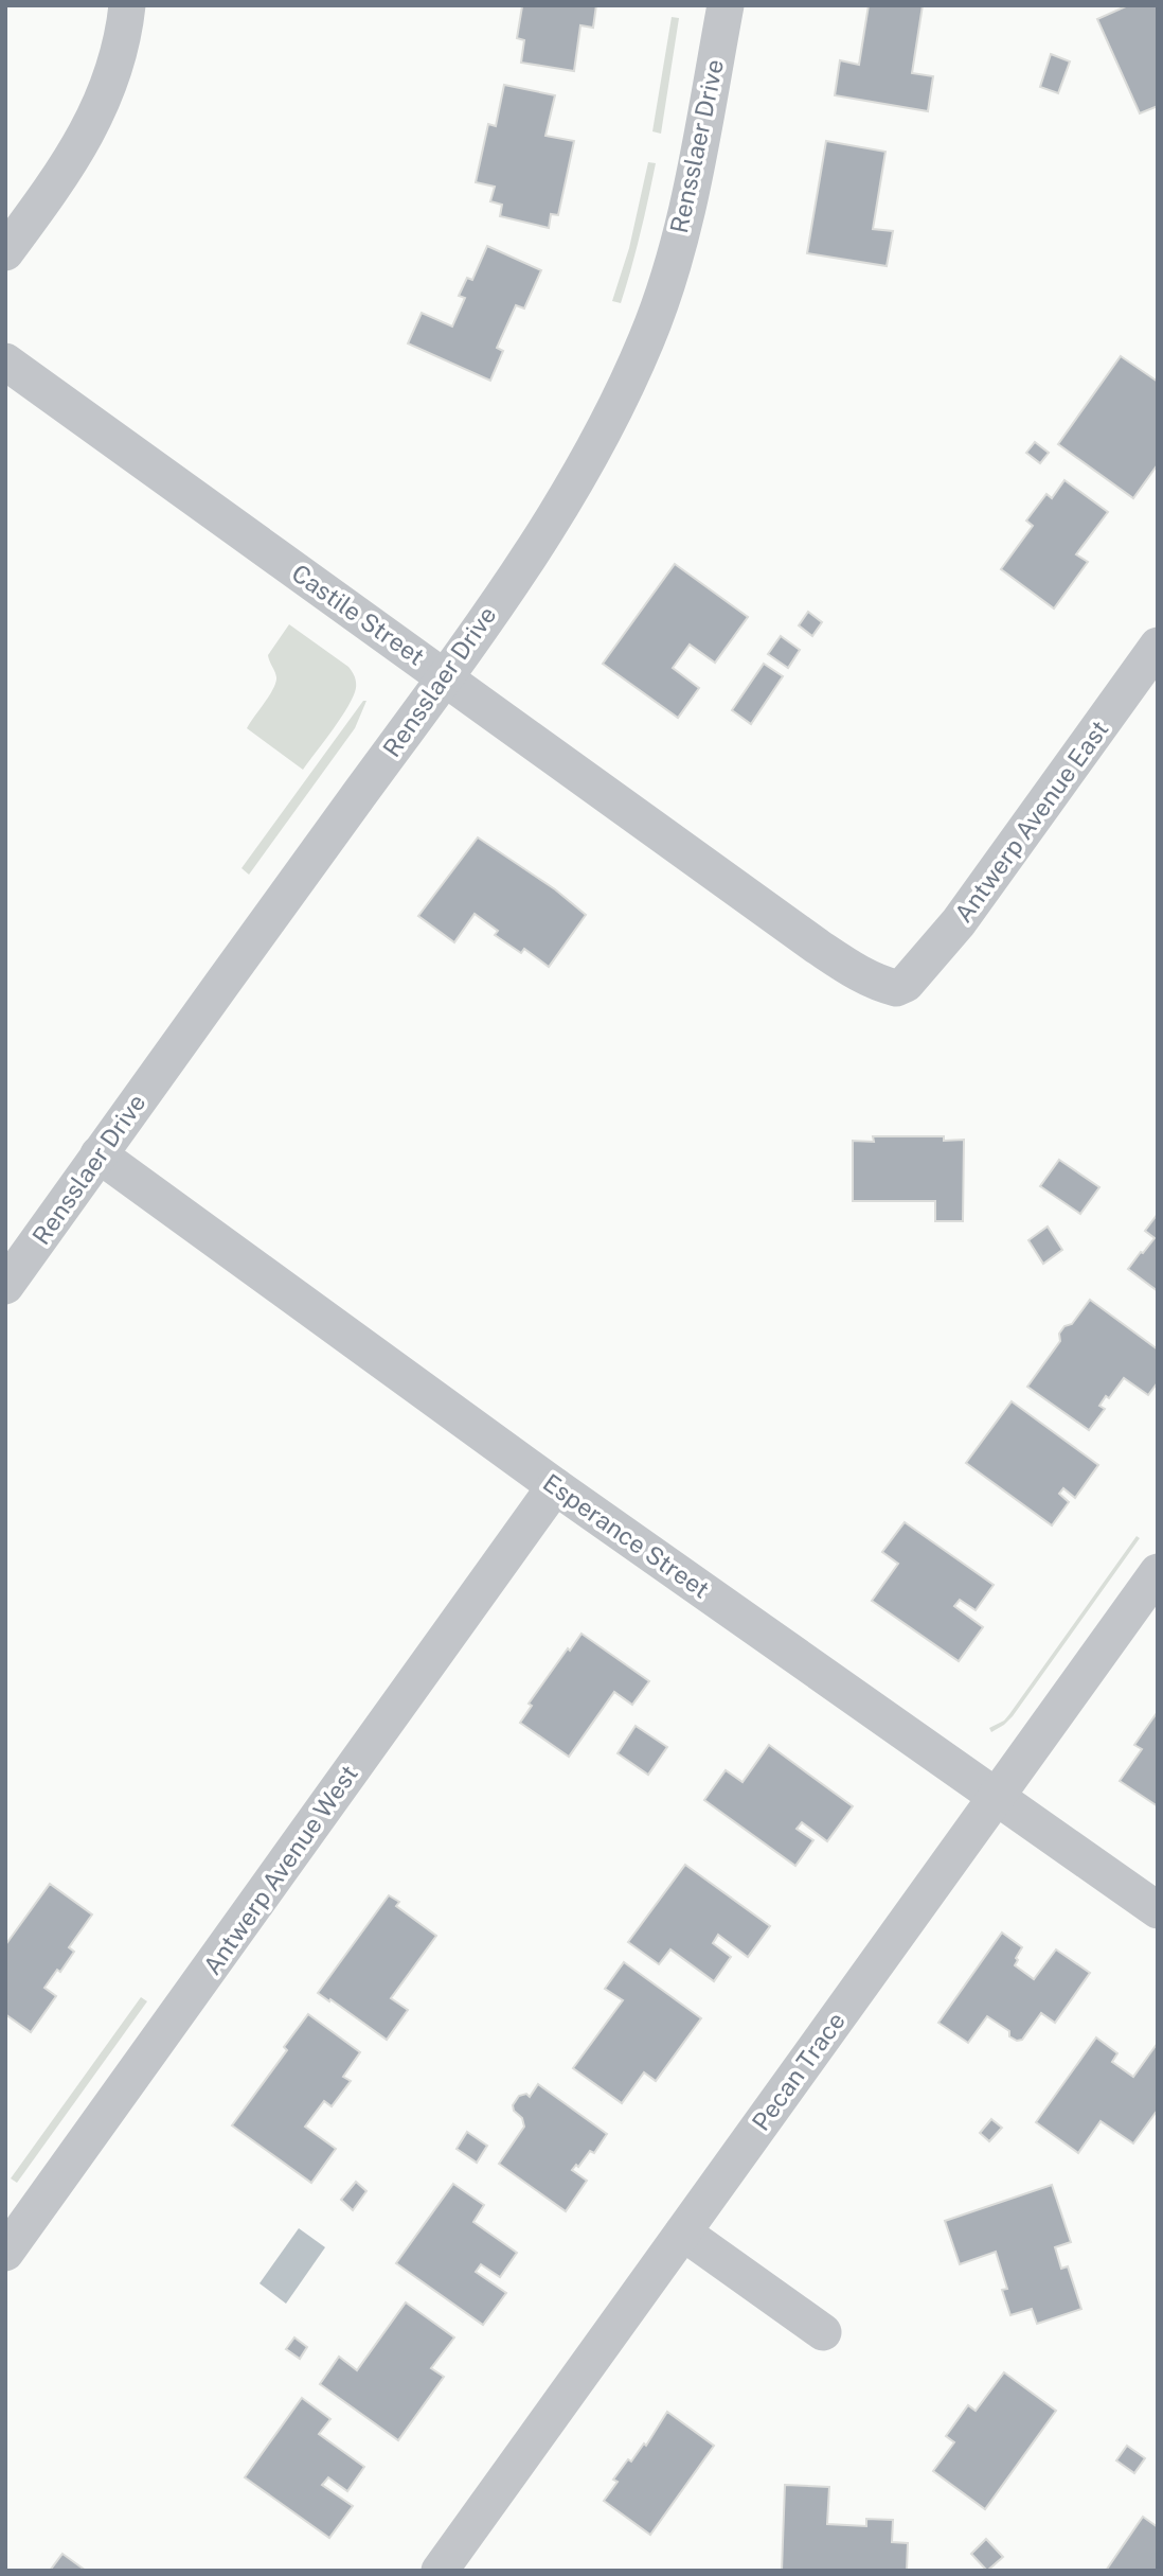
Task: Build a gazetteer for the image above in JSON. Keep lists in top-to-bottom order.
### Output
{
  "streets": {
    "street": [
      "Rensslaer Drive",
      "Castile Street",
      "Antwerp Avenue East",
      "Esperance Street",
      "Antwerp Avenue West",
      "Pecan Trace"
    ]
  },
  "crossings": [
    ["Rensslaer Drive", "Castile Street"],
    ["Rensslaer Drive", "Esperance Street"],
    ["Castile Street", "Antwerp Avenue East"],
    ["Esperance Street", "Antwerp Avenue West"],
    ["Esperance Street", "Pecan Trace"]
  ]
}
